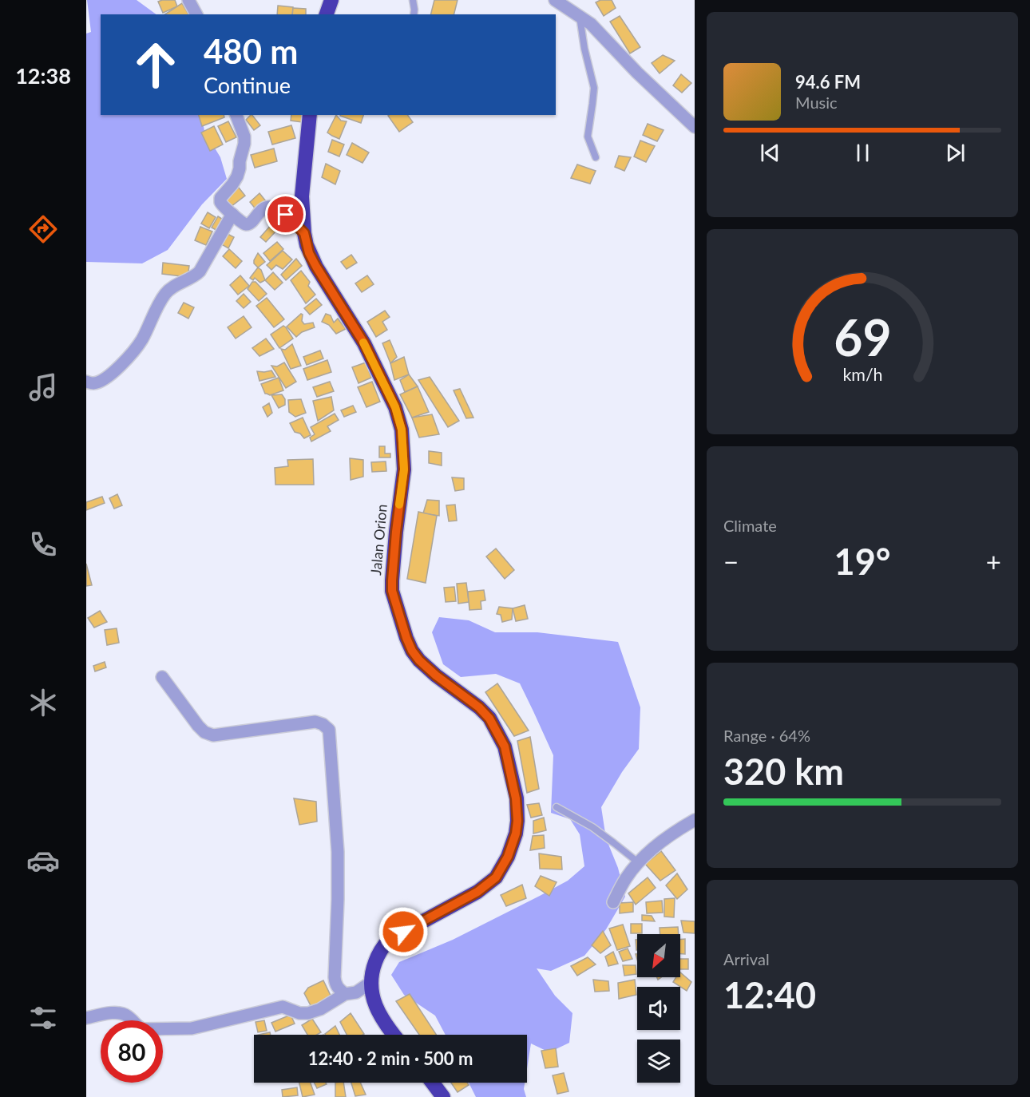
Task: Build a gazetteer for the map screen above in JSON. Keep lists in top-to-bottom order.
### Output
{
  "streets": {
    "highway": ["Jalan Orion"]
  },
  "north": "bottom left",
  "page": {
    "tabs": "12:38",
    "turn": ["480 m", "Continue"],
    "song": ["94.6 FM", "Music"],
    "tile": [
      "Climate",
      ["Range · 64%", "320 km"],
      ["Arrival", "12:40"]
    ],
    "heat": ["−", "19°", "+"],
    "limit": "80",
    "trip": "12:40 · 2 min · 500 m",
    "gauge": ["69", "km/h"]
  }
}
